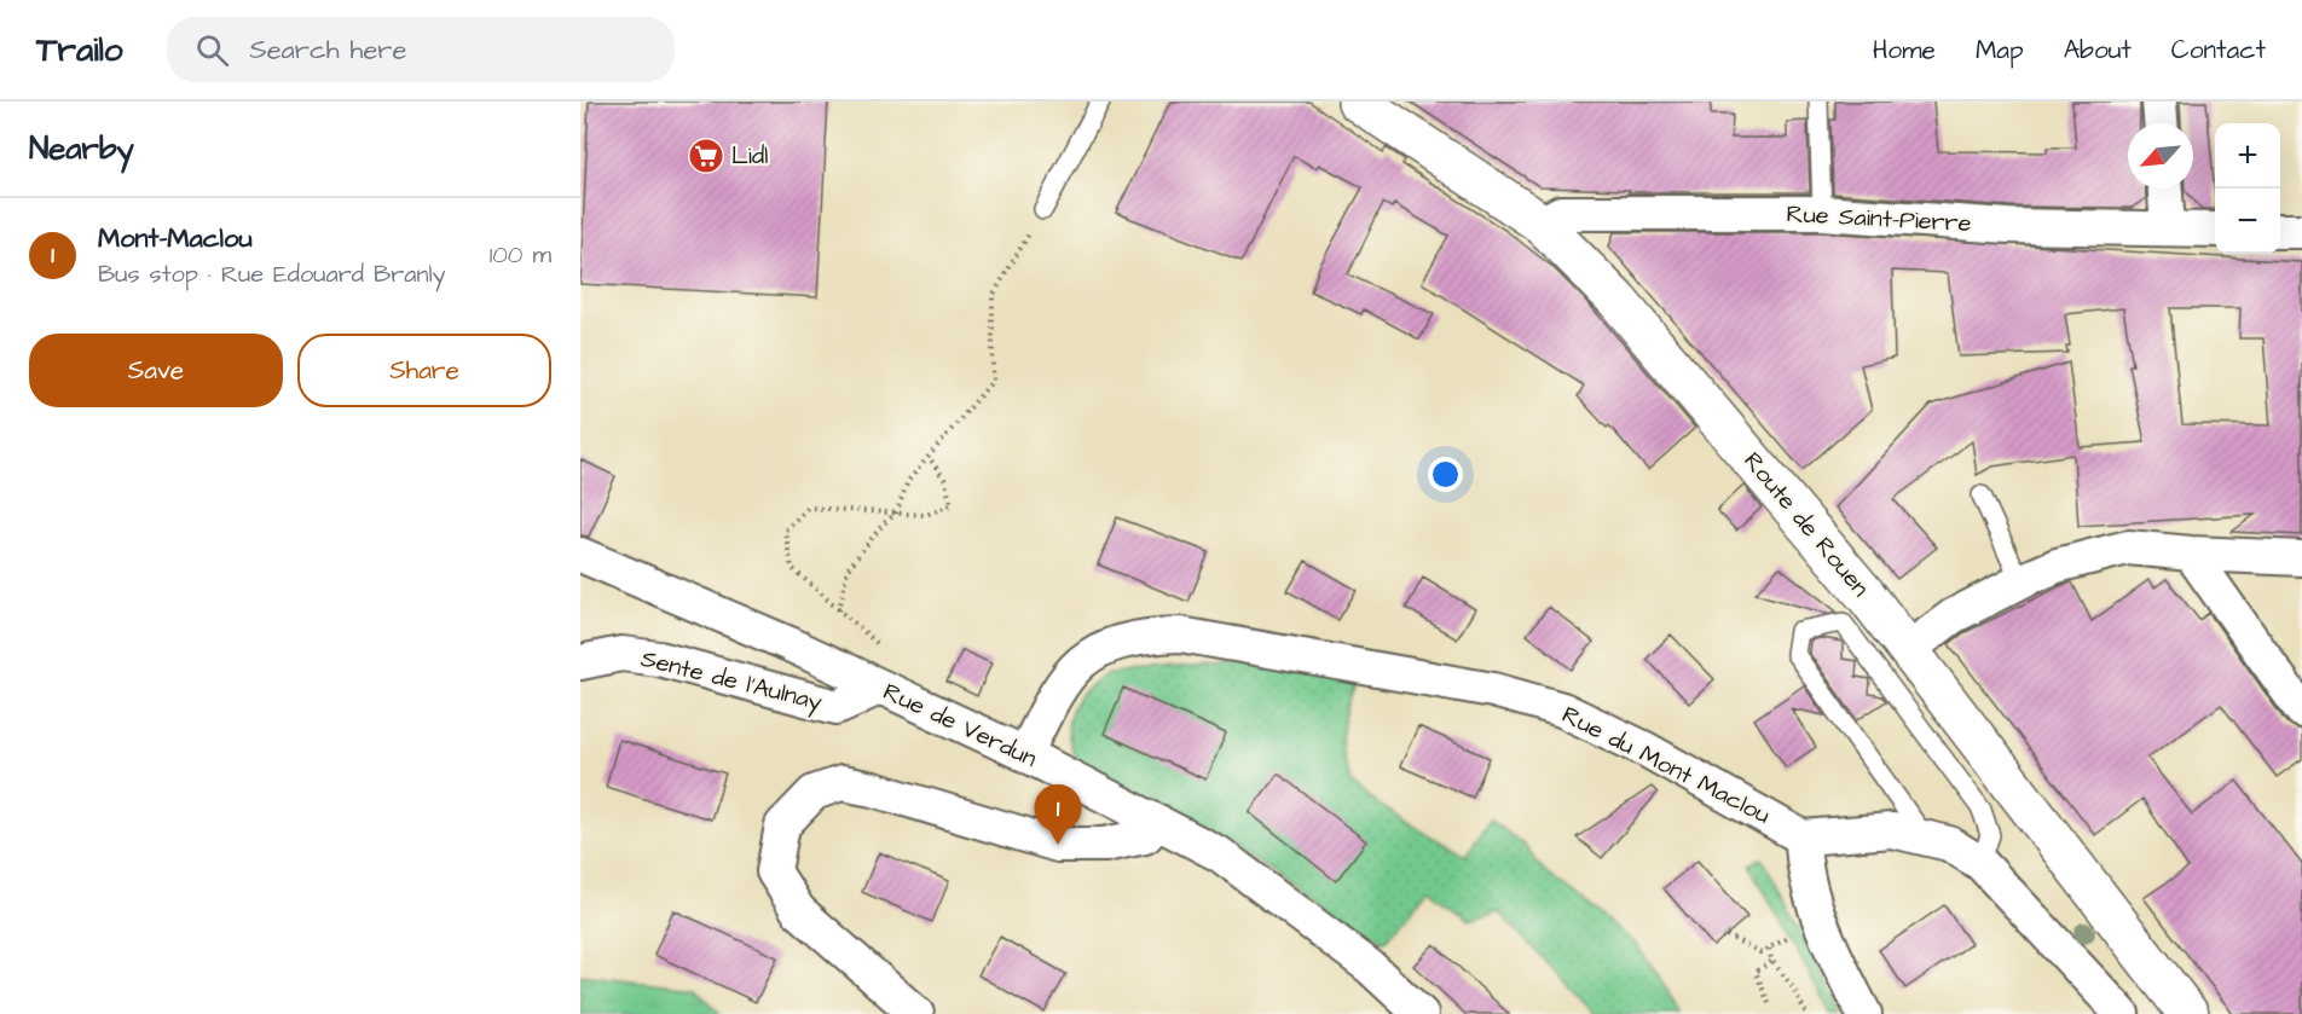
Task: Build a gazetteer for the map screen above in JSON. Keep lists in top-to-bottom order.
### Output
{
  "streets": {
    "street": [
      "Rue Saint-Pierre",
      "Route de Rouen",
      "Sente de l'Aulnay",
      "Rue de Verdun",
      "Rue du Mont Maclou"
    ]
  },
  "crossings": [
    ["Rue Saint-Pierre", "Route de Rouen"],
    ["Sente de l'Aulnay", "Rue de Verdun"],
    ["Rue de Verdun", "Rue du Mont Maclou"]
  ],
  "places": {
    "supermarket": ["Lidl"]
  },
  "north": "bottom left",
  "page": {
    "header": "Trailo",
    "search": "Search here",
    "nav": [
      "Home",
      "Map",
      "About",
      "Contact"
    ],
    "heading": "Nearby",
    "map_buttons": ["+", "−"],
    "list": [
      {
        "mark": "1",
        "name": "Mont-Maclou",
        "note": "Bus stop · Rue Edouard Branly",
        "value": "100 m"
      }
    ],
    "buttons": ["Save", "Share"],
    "pins": "1"
  }
}
